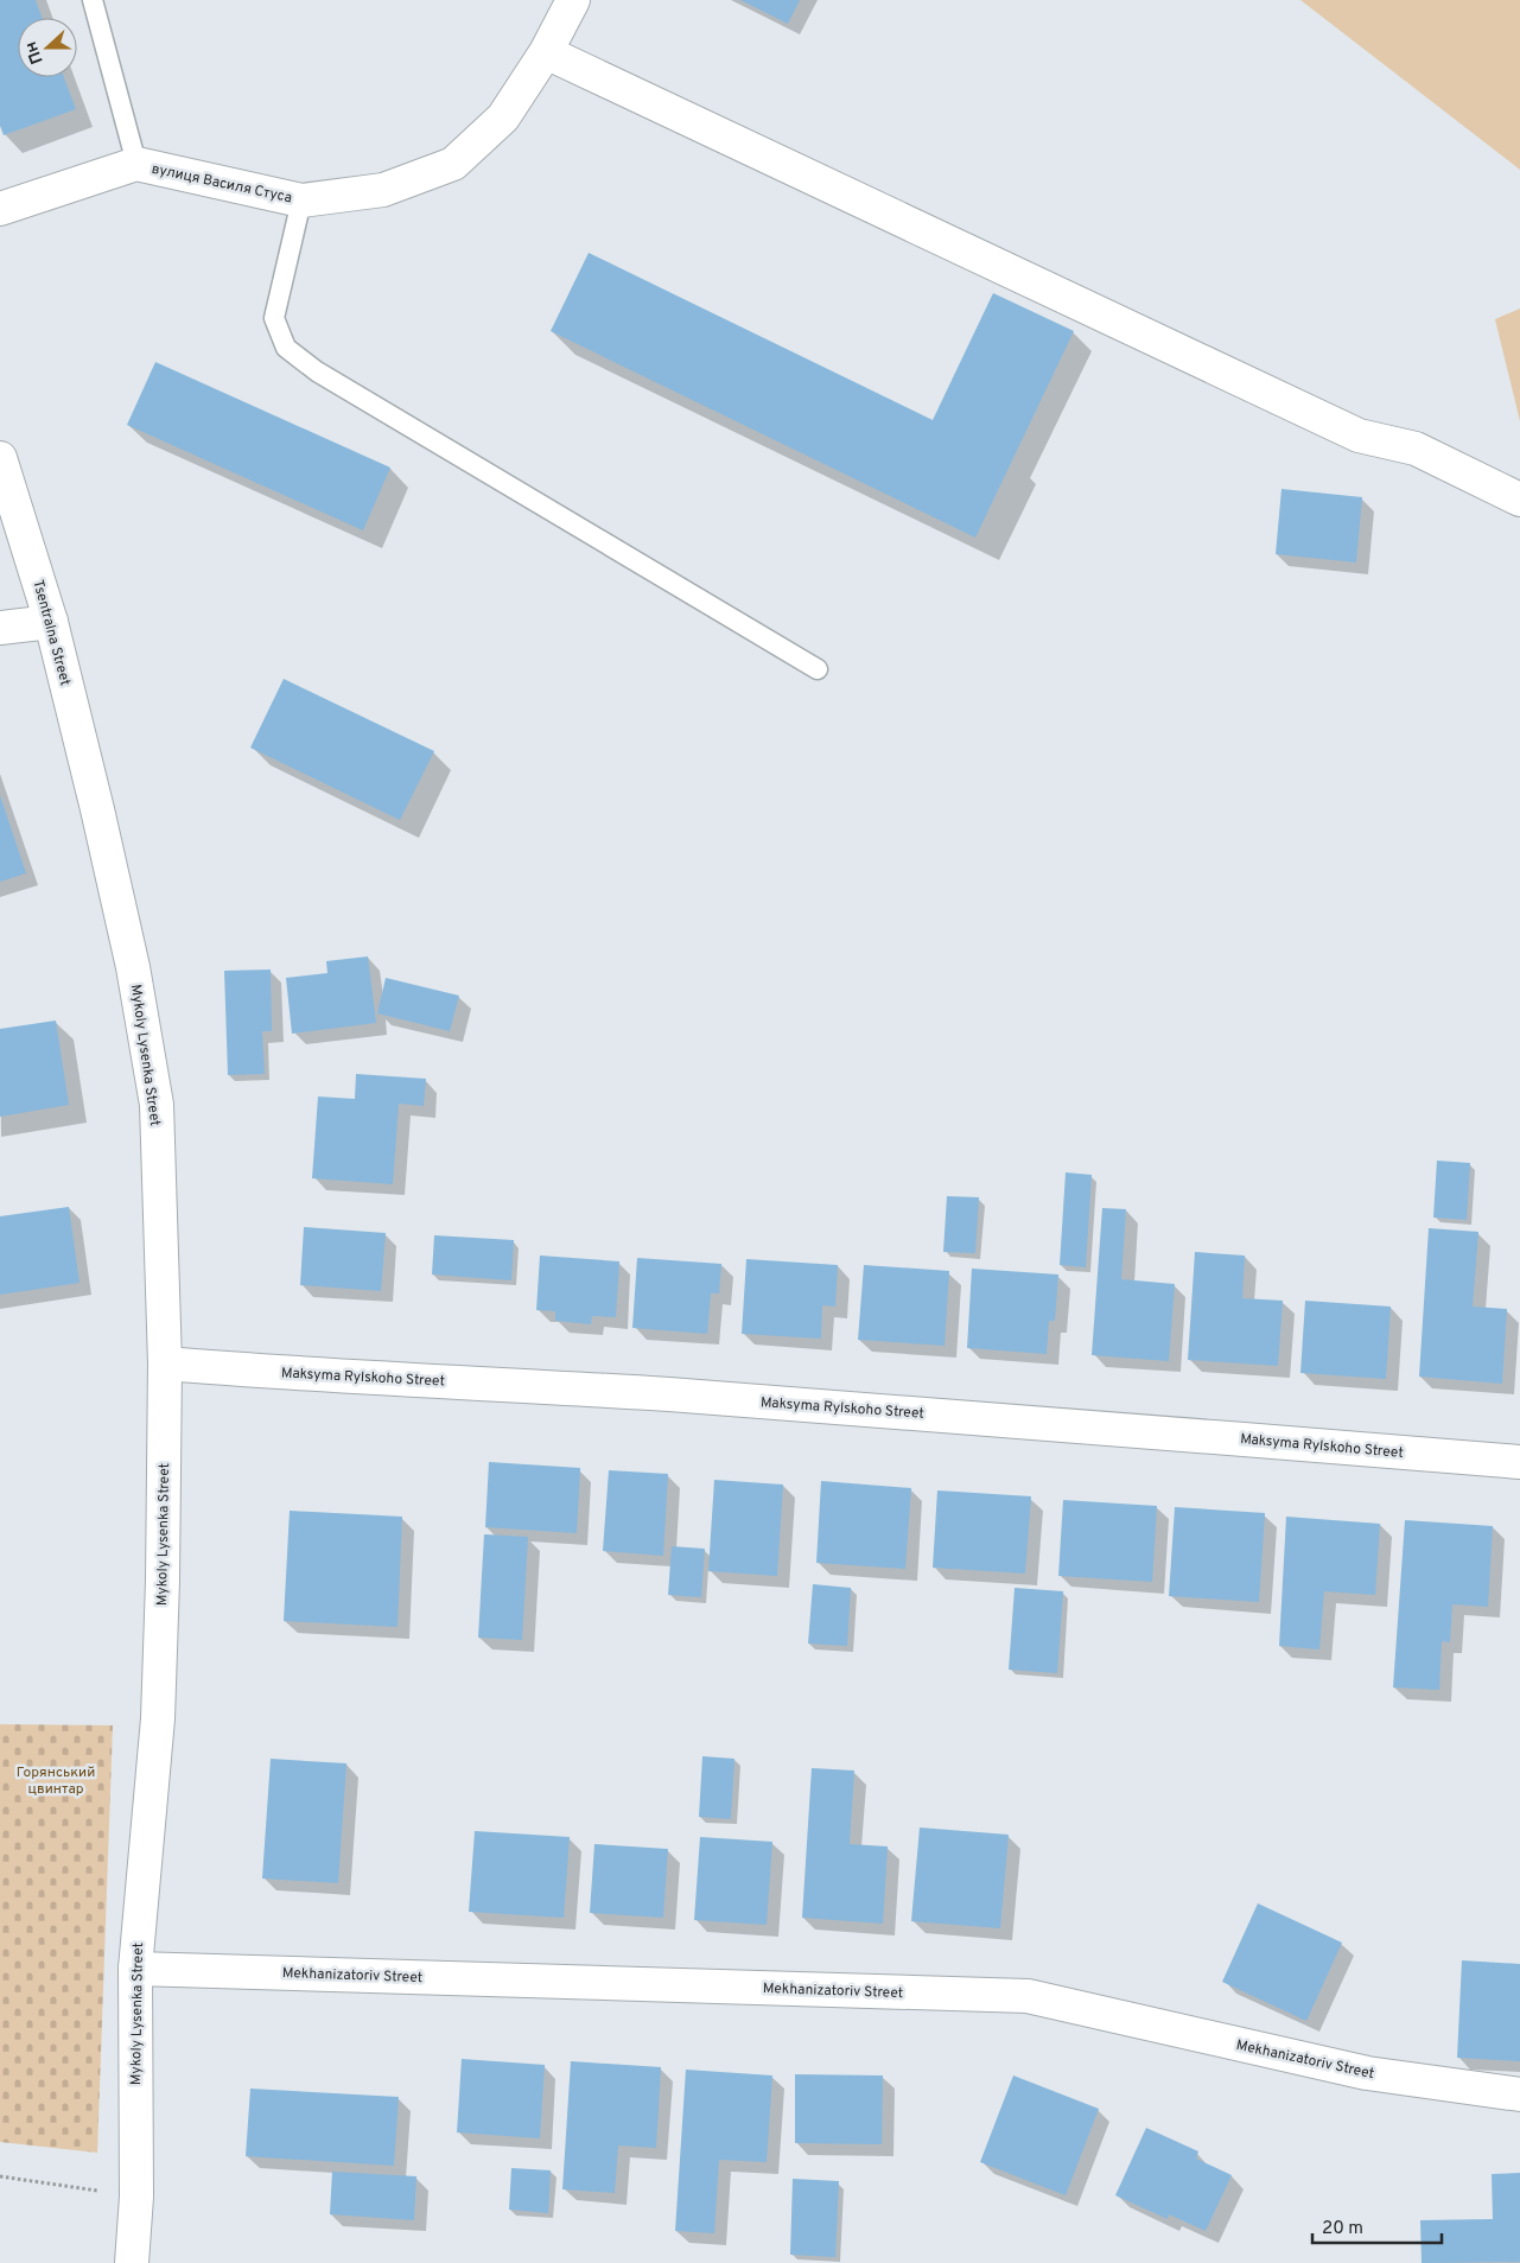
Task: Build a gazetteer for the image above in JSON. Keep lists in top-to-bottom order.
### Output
{
  "streets": {
    "street": [
      "вулиця Василя Стуса",
      "Tsentralna Street",
      "Mykoly Lysenka Street",
      "Maksyma Rylskoho Street",
      "Mekhanizatoriv Street"
    ]
  },
  "crossings": [
    ["Tsentralna Street", "Mykoly Lysenka Street"],
    ["Mykoly Lysenka Street", "Maksyma Rylskoho Street"],
    ["Mykoly Lysenka Street", "Mekhanizatoriv Street"]
  ],
  "parks": ["Горянський цвинтар"],
  "scale_bar": "20 m",
  "north": "left"
}
